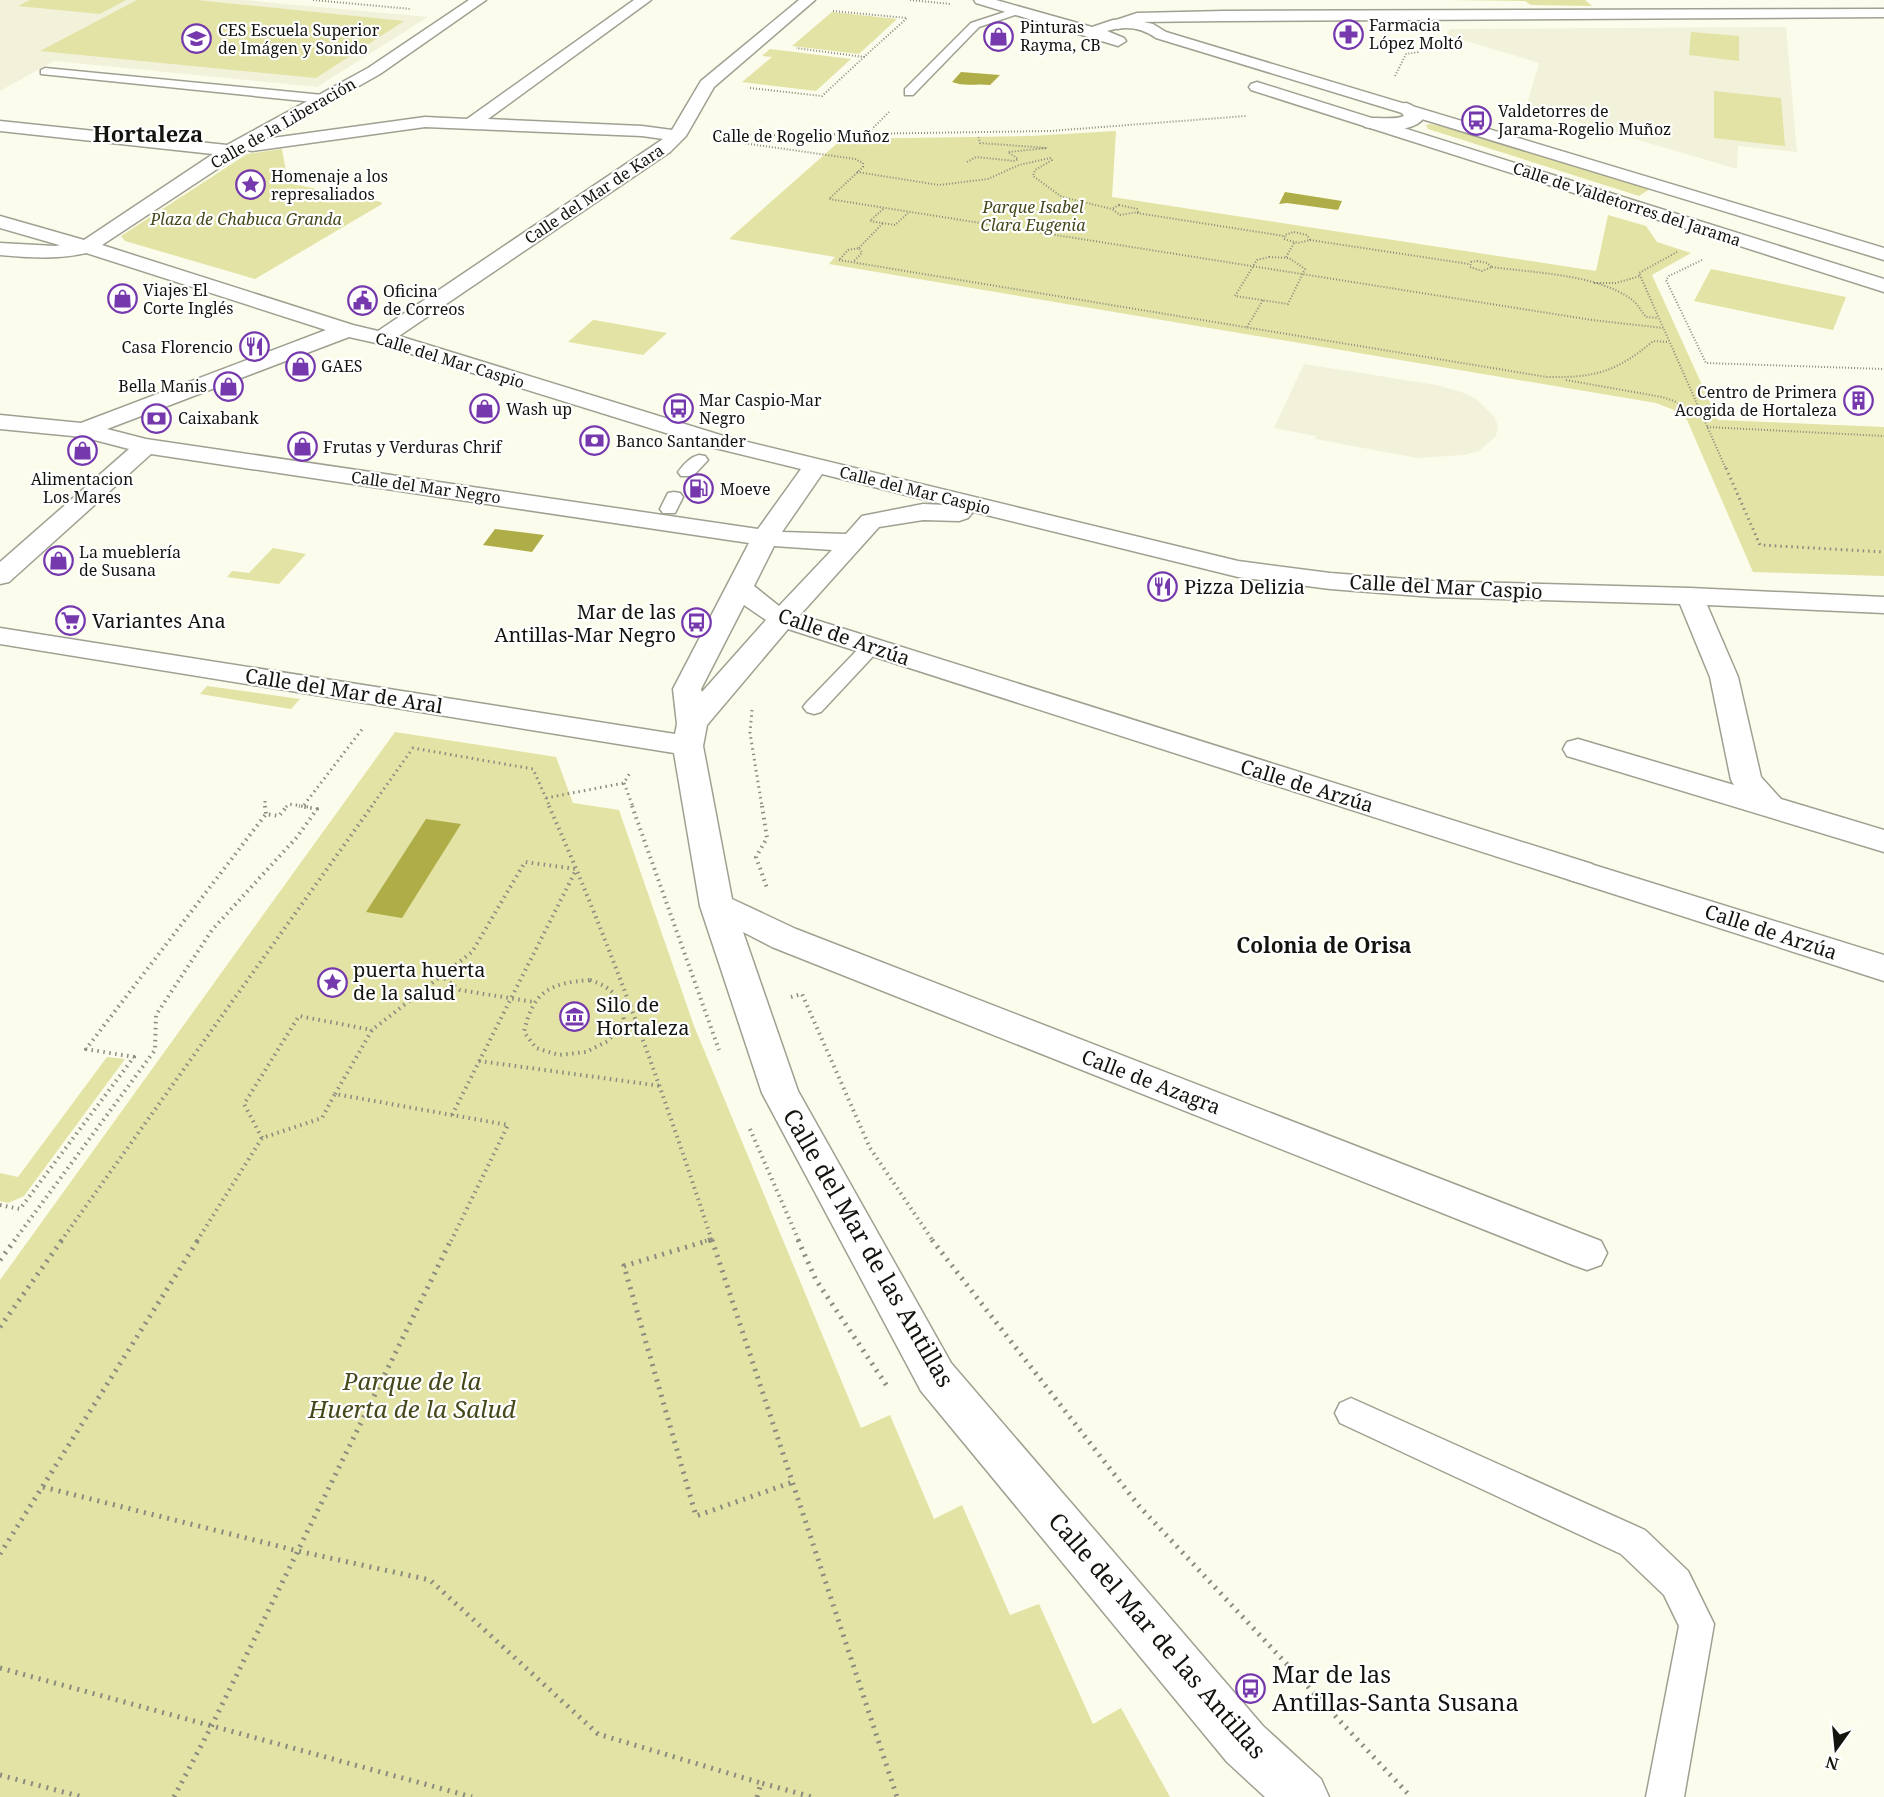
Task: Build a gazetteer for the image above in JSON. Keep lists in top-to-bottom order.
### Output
{
  "streets": {
    "street": [
      "Calle de la Liberación",
      "Calle del Mar de Kara",
      "Calle de Valdetorres del Jarama",
      "Calle del Mar Caspio",
      "Calle del Mar Negro",
      "Calle de Arzúa",
      "Calle del Mar de Aral",
      "Calle de Azagra",
      "Calle del Mar de las Antillas"
    ],
    "path": ["Calle de Rogelio Muñoz"]
  },
  "crossings": [
    ["Calle de la Liberación", "Calle del Mar Caspio"],
    ["Calle de Rogelio Muñoz", "Calle del Mar de Kara"],
    ["Calle del Mar de Kara", "Calle del Mar Caspio"],
    ["Calle del Mar Caspio", "Calle del Mar Negro"],
    ["Calle del Mar Caspio", "Calle del Mar de las Antillas"],
    ["Calle del Mar Negro", "Calle del Mar de las Antillas"],
    ["Calle de Arzúa", "Calle del Mar de las Antillas"],
    ["Calle del Mar de Aral", "Calle del Mar de las Antillas"],
    ["Calle de Azagra", "Calle del Mar de las Antillas"]
  ],
  "districts": ["Hortaleza", "Colonia de Orisa"],
  "parks": ["Parque Isabel Clara Eugenia", "Plaza de Chabuca Granda", "Parque de la Huerta de la Salud"],
  "places": {
    "pharmacy": ["Farmacia López Moltó"],
    "shop": [
      "Pinturas Rayma, CB",
      "Viajes El Corte Inglés",
      "GAES",
      "Bella Manis",
      "Wash up",
      "Frutas y Verduras Chrif",
      "Alimentacion Los Mares",
      "La mueblería de Susana"
    ],
    "school or university": ["CES Escuela Superior de Imágen y Sonido"],
    "bus stop": [
      "Valdetorres de Jarama-Rogelio Muñoz",
      "Mar Caspio-Mar Negro",
      "Mar de las Antillas-Mar Negro",
      "Mar de las Antillas-Santa Susana"
    ],
    "place": ["Homenaje a los represaliados", "puerta huerta de la salud"],
    "public building": ["Oficina de Correos"],
    "restaurant": ["Casa Florencio", "Pizza Delizia"],
    "building": ["Centro de Primera Acogida de Hortaleza"],
    "bank": ["Caixabank", "Banco Santander"],
    "fuel station": ["Moeve"],
    "supermarket": ["Variantes Ana"],
    "museum": ["Silo de Hortaleza"]
  },
  "north": "bottom"
}
